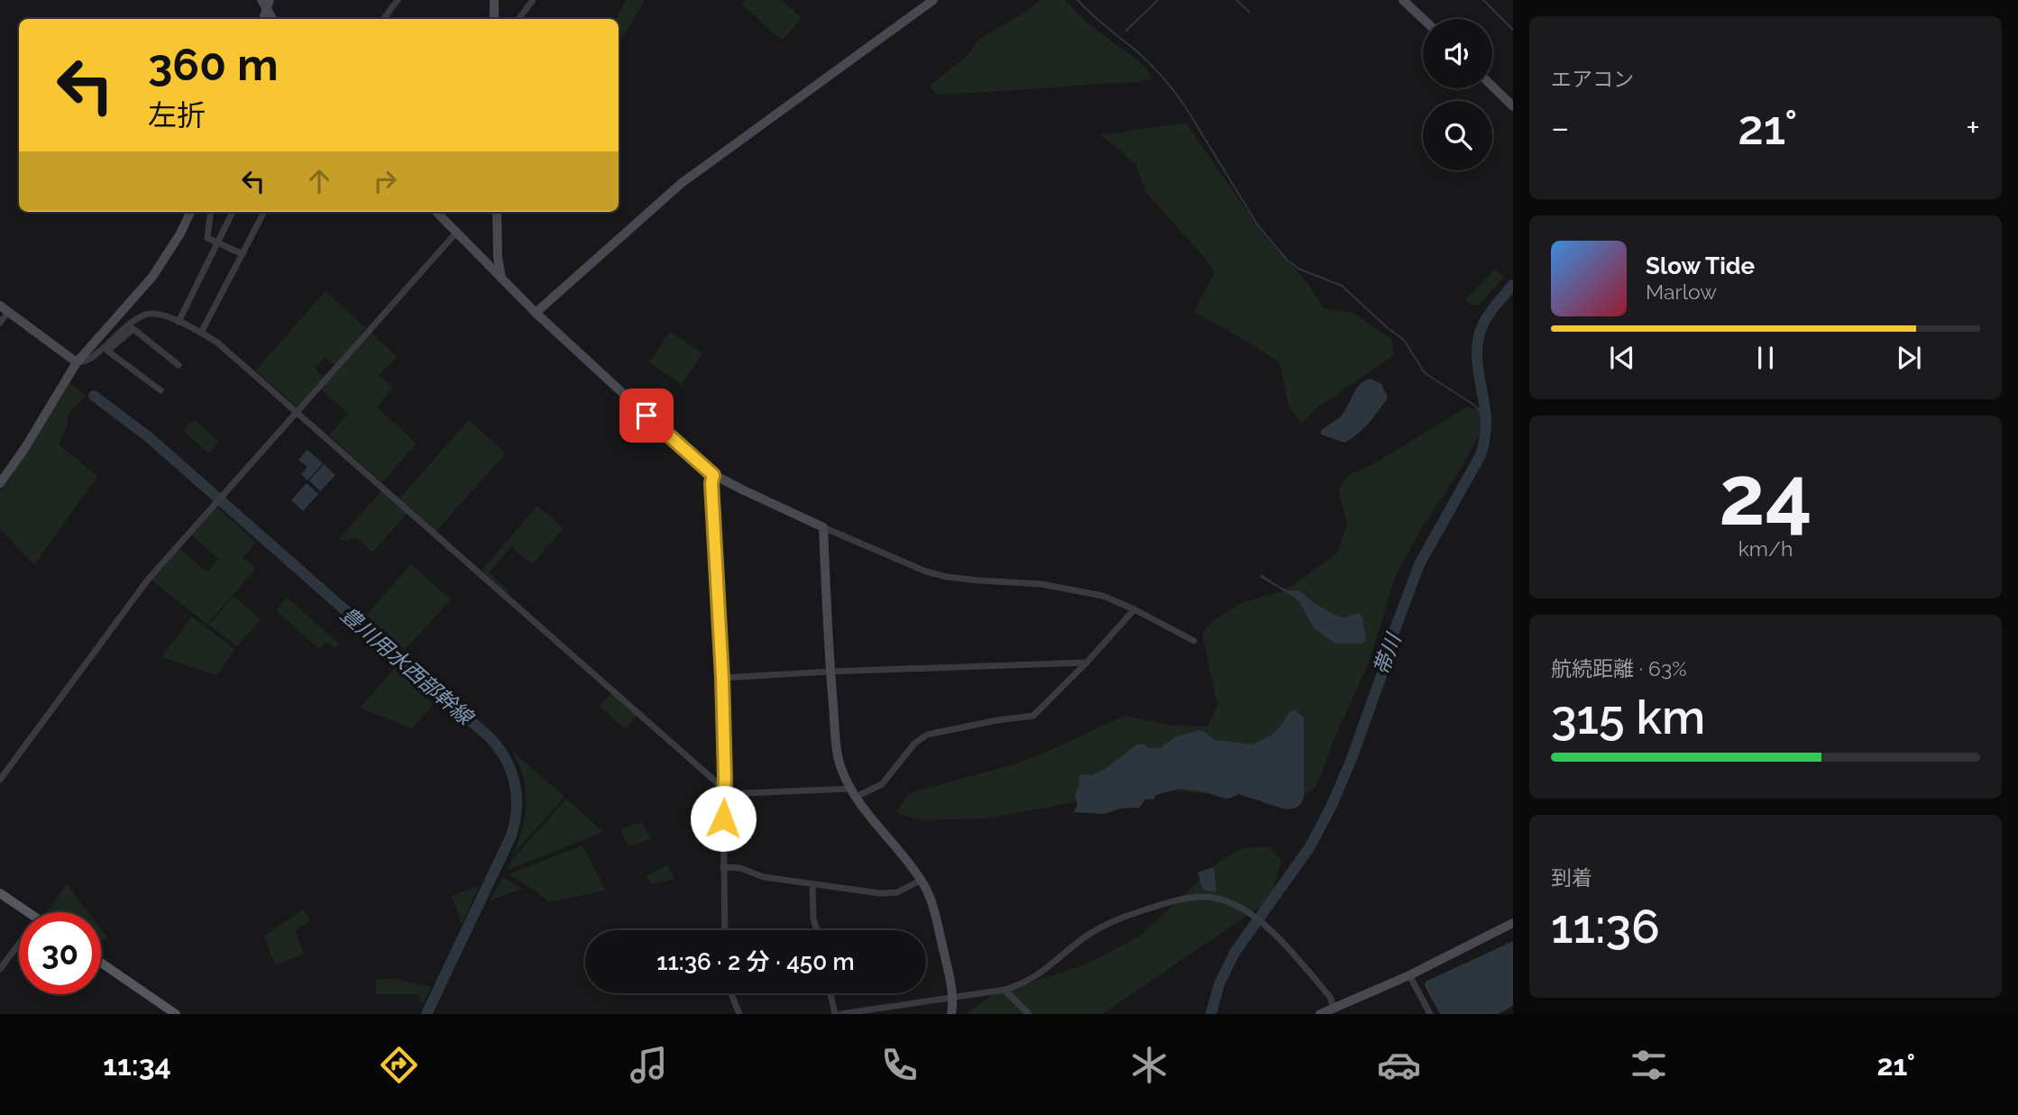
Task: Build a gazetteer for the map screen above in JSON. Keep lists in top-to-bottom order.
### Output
{
  "water": ["帯川", "豊川用水西部幹線"],
  "page": {
    "tile": [
      "エアコン",
      ["24", "km/h"],
      ["航続距離 · 63%", "315 km"],
      ["到着", "11:36"]
    ],
    "turn": ["360 m", "左折"],
    "heat": ["−", "21°", "+"],
    "song": ["Slow Tide", "Marlow"],
    "limit": "30",
    "trip": "11:36 · 2 分 · 450 m",
    "tabs": ["11:34", "21°"]
  }
}
